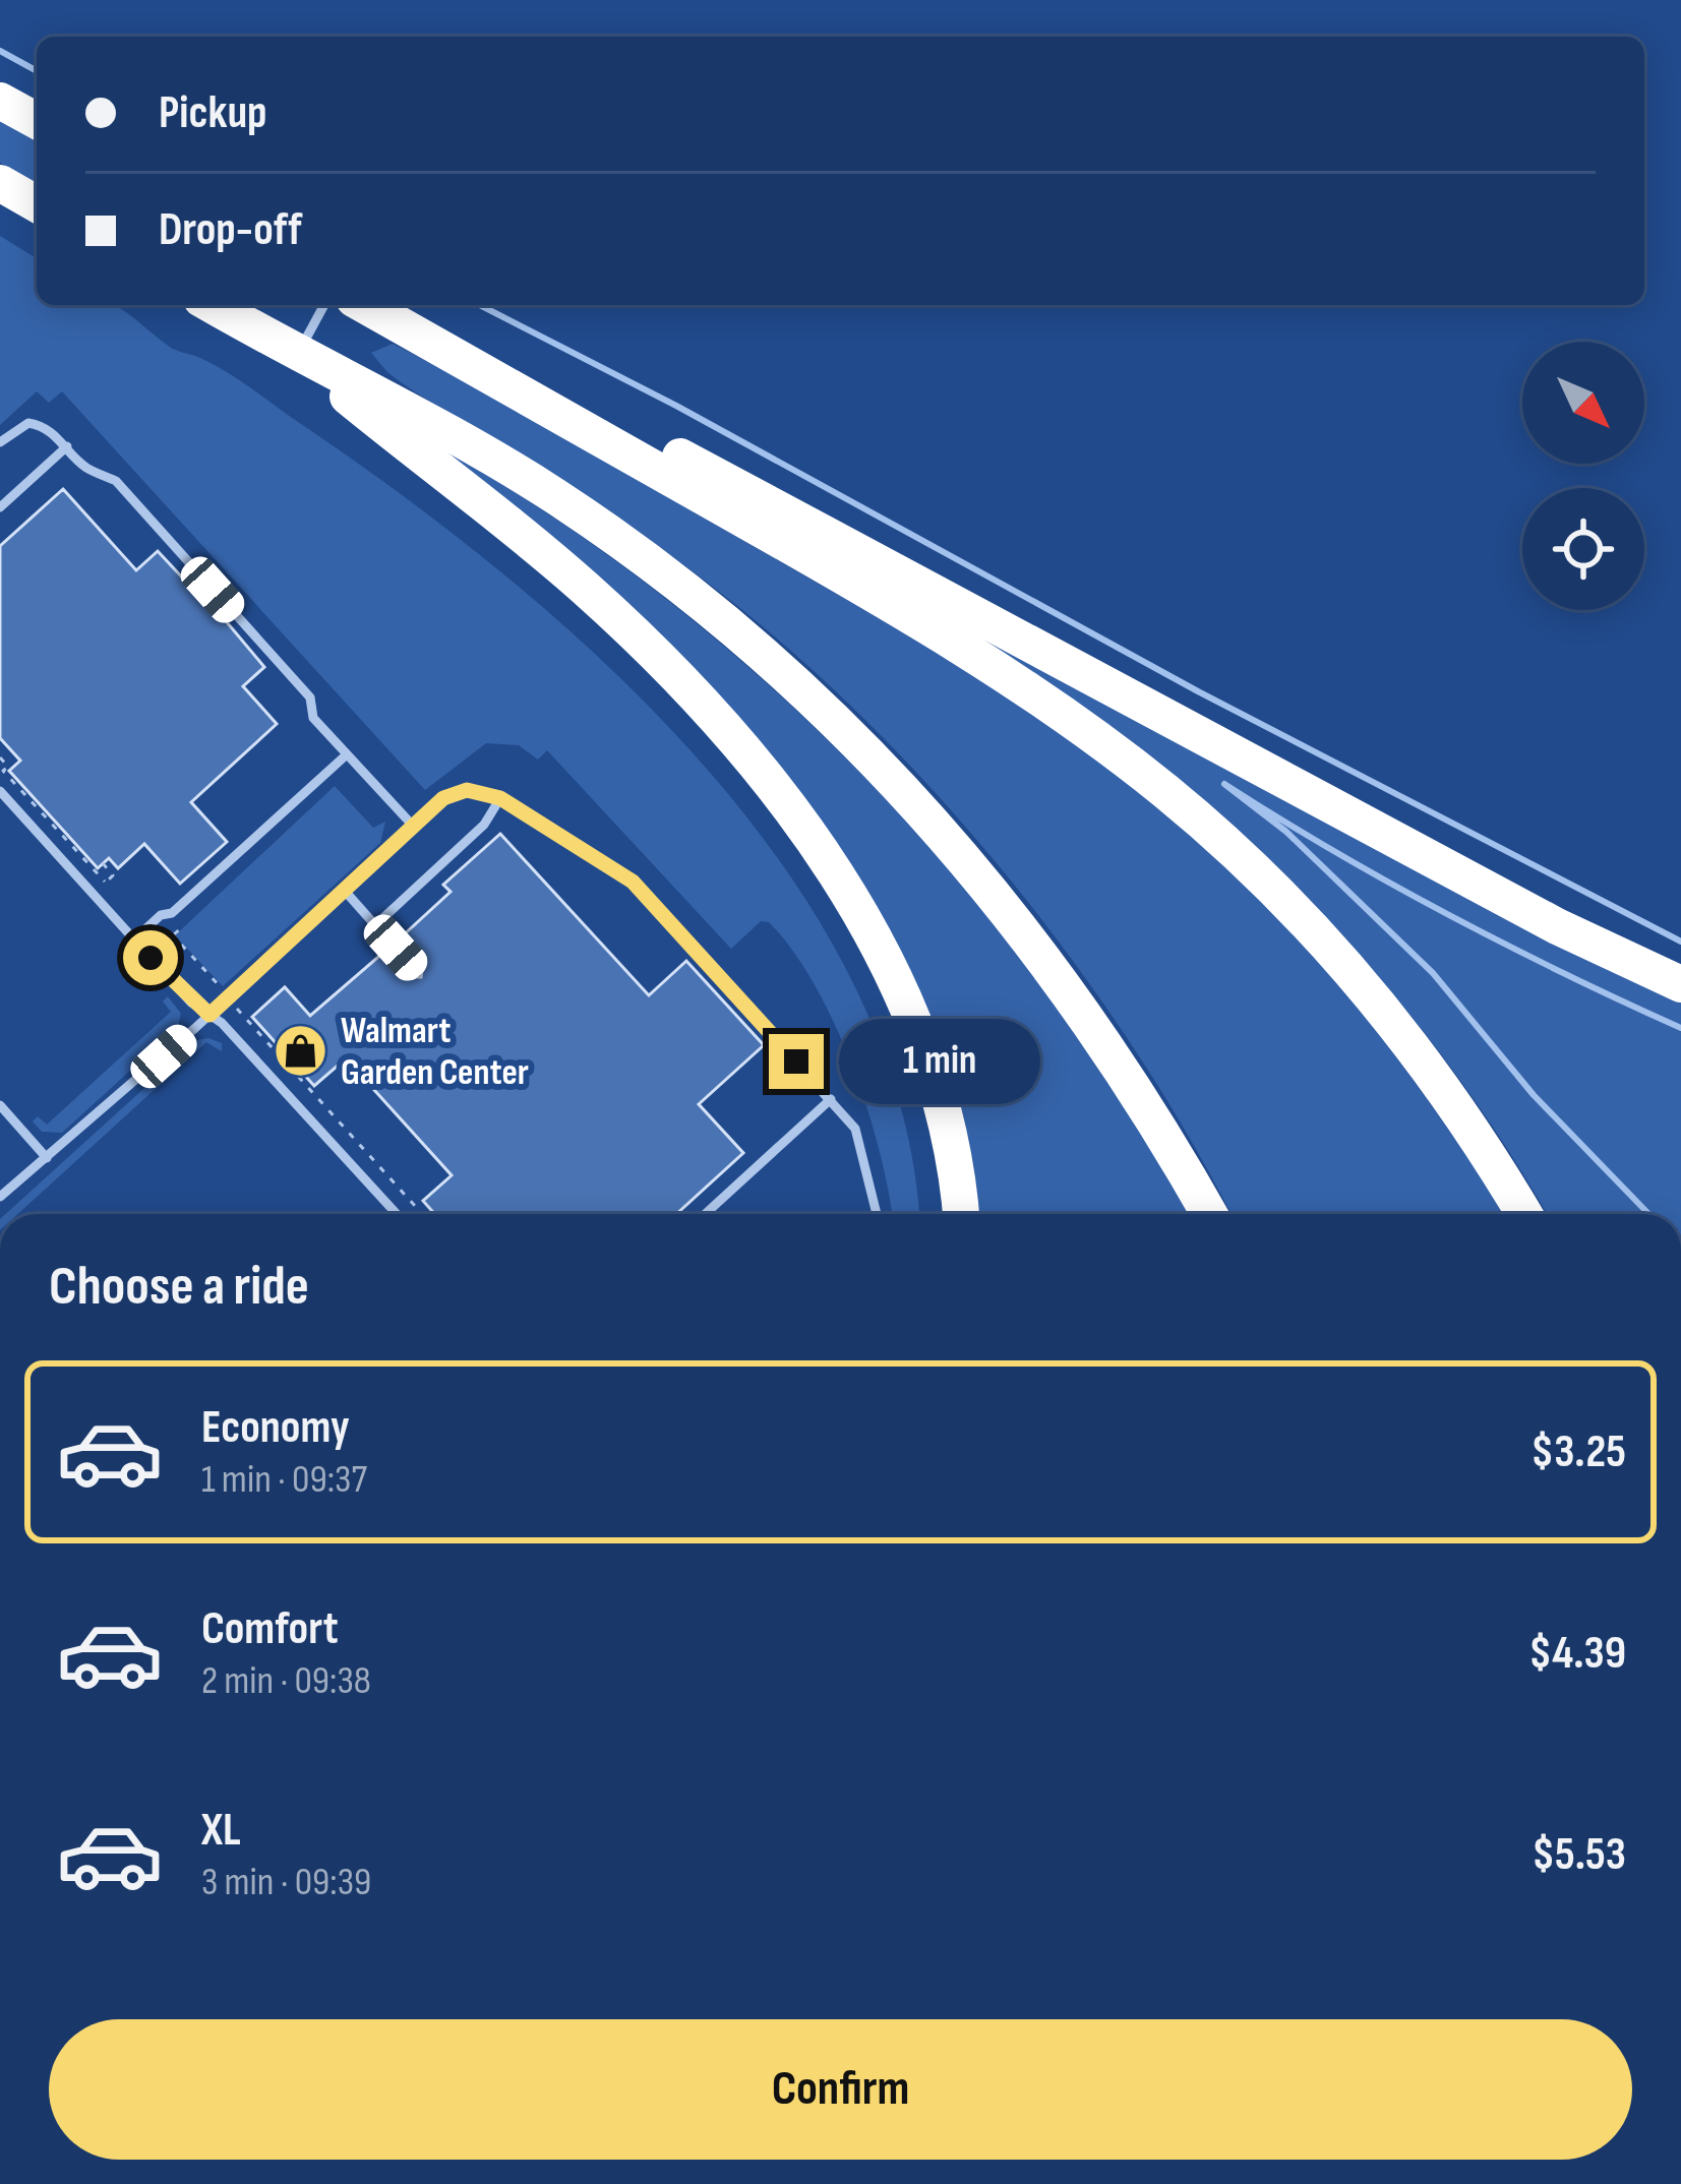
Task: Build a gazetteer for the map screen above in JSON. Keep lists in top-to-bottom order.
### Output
{
  "places": {
    "shop": ["Walmart Garden Center"]
  },
  "north": "bottom right",
  "page": {
    "banner": ["Pickup", "Drop-off"],
    "bubble": "1 min",
    "heading": "Choose a ride",
    "list": [
      {
        "name": "Economy",
        "note": "1 min · 09:37",
        "value": "$3.25"
      },
      {
        "name": "Comfort",
        "note": "2 min · 09:38",
        "value": "$4.39"
      },
      {
        "name": "XL",
        "note": "3 min · 09:39",
        "value": "$5.53"
      }
    ],
    "buttons": "Confirm"
  }
}
